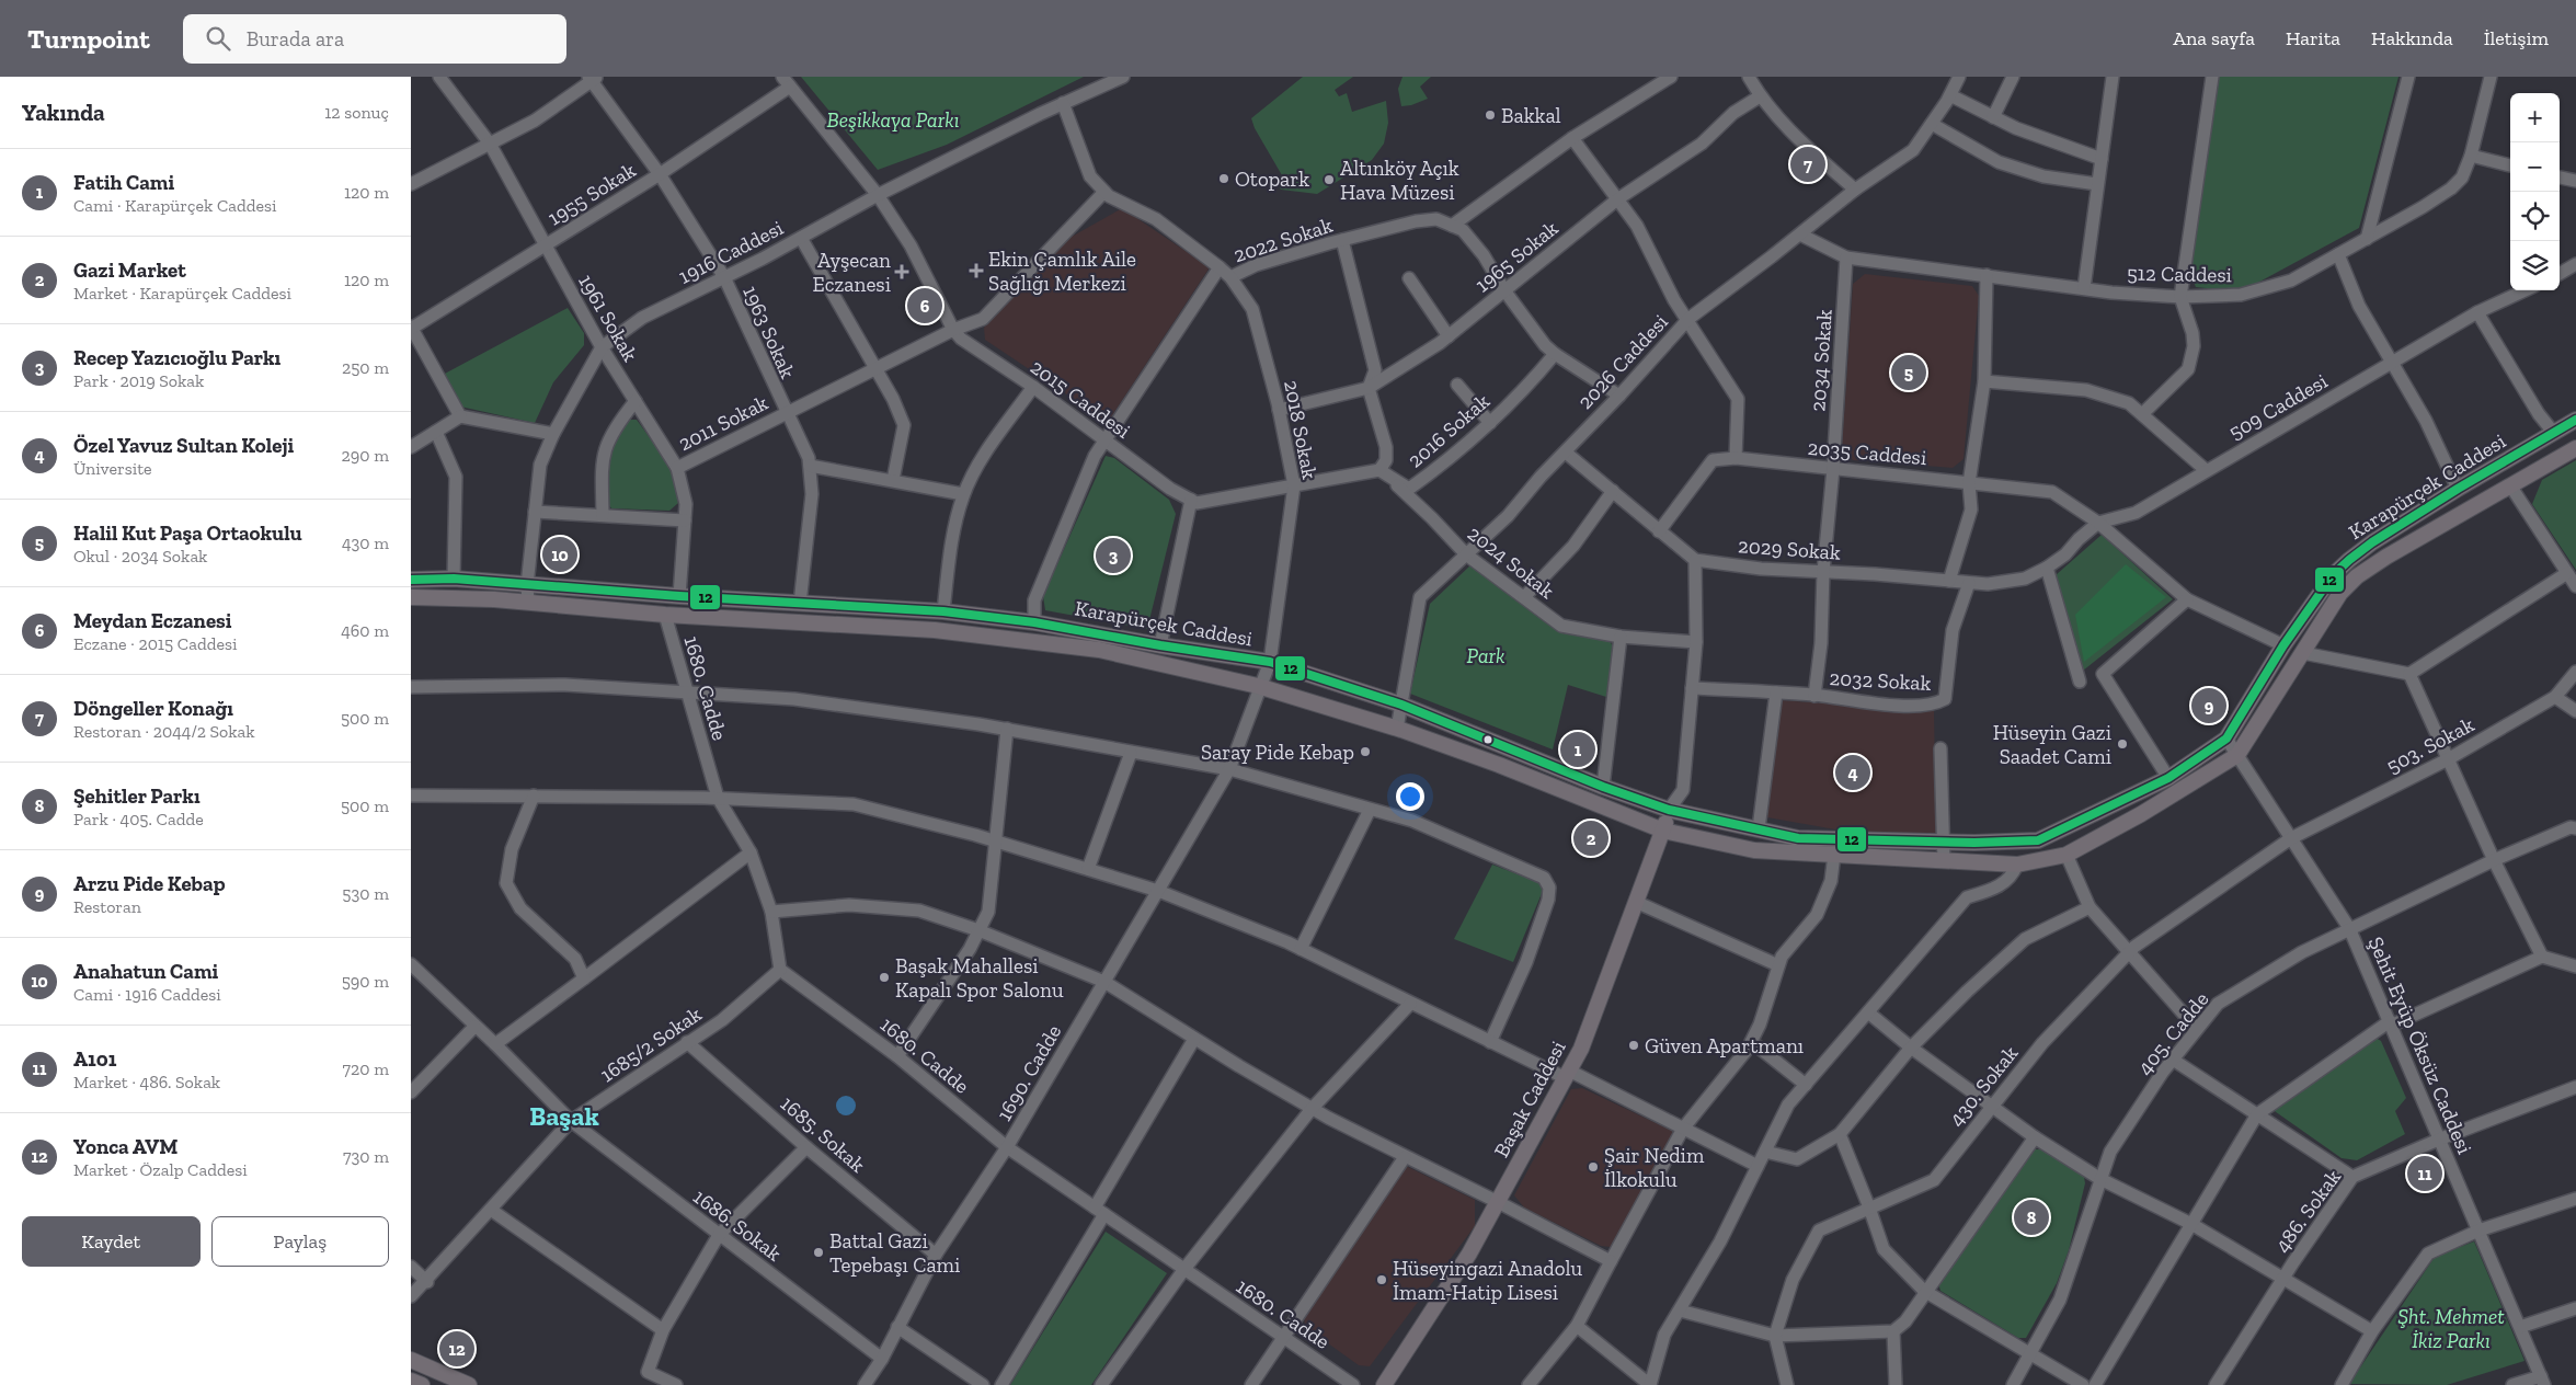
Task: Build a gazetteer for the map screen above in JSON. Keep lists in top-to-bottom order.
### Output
{
  "streets": {
    "main road": ["Karapürçek Caddesi", "Başak Caddesi"],
    "street": [
      "1955 Sokak",
      "2022 Sokak",
      "1916 Caddesi",
      "1965 Sokak",
      "512 Caddesi",
      "1961 Sokak",
      "1963 Sokak",
      "2034 Sokak",
      "2026 Caddesi",
      "2015 Caddesi",
      "509 Caddesi",
      "2011 Sokak",
      "2018 Sokak",
      "2016 Sokak",
      "2035 Caddesi",
      "2029 Sokak",
      "2024 Sokak",
      "2032 Sokak",
      "1680. Cadde",
      "503. Sokak",
      "405. Cadde",
      "1685/2 Sokak",
      "Şehit Eyüp Öksüz Caddesi",
      "1690. Cadde",
      "430. Sokak",
      "1685. Sokak",
      "486. Sokak",
      "1686. Sokak"
    ]
  },
  "crossings": [
    ["1955 Sokak", "1961 Sokak"],
    ["1955 Sokak", "1963 Sokak"],
    ["1955 Sokak", "2015 Caddesi"],
    ["2022 Sokak", "1916 Caddesi"],
    ["2022 Sokak", "1965 Sokak"],
    ["2022 Sokak", "2026 Caddesi"],
    ["2022 Sokak", "2011 Sokak"],
    ["2022 Sokak", "2018 Sokak"],
    ["2022 Sokak", "2016 Sokak"],
    ["1916 Caddesi", "1961 Sokak"],
    ["1916 Caddesi", "1963 Sokak"],
    ["1916 Caddesi", "2015 Caddesi"],
    ["1916 Caddesi", "Karapürçek Caddesi"],
    ["1965 Sokak", "2018 Sokak"],
    ["512 Caddesi", "2034 Sokak"],
    ["512 Caddesi", "2026 Caddesi"],
    ["1961 Sokak", "2011 Sokak"],
    ["1961 Sokak", "Karapürçek Caddesi"],
    ["1963 Sokak", "2011 Sokak"],
    ["1963 Sokak", "Karapürçek Caddesi"],
    ["2034 Sokak", "2035 Caddesi"],
    ["2034 Sokak", "2029 Sokak"],
    ["2034 Sokak", "2032 Sokak"],
    ["2026 Caddesi", "Karapürçek Caddesi"],
    ["2026 Caddesi", "2024 Sokak"],
    ["2015 Caddesi", "2011 Sokak"],
    ["2015 Caddesi", "2016 Sokak"],
    ["509 Caddesi", "2035 Caddesi"],
    ["509 Caddesi", "2029 Sokak"],
    ["2018 Sokak", "2016 Sokak"],
    ["2018 Sokak", "Karapürçek Caddesi"],
    ["2018 Sokak", "1690. Cadde"],
    ["2016 Sokak", "2024 Sokak"],
    ["2035 Caddesi", "Karapürçek Caddesi"],
    ["Karapürçek Caddesi", "1680. Cadde"],
    ["Karapürçek Caddesi", "Şehit Eyüp Öksüz Caddesi"],
    ["Karapürçek Caddesi", "1690. Cadde"],
    ["Karapürçek Caddesi", "Başak Caddesi"],
    ["2029 Sokak", "2032 Sokak"],
    ["1680. Cadde", "1685/2 Sokak"],
    ["1680. Cadde", "1690. Cadde"],
    ["503. Sokak", "Şehit Eyüp Öksüz Caddesi"],
    ["503. Sokak", "430. Sokak"],
    ["405. Cadde", "Şehit Eyüp Öksüz Caddesi"],
    ["1685/2 Sokak", "1685. Sokak"],
    ["1685/2 Sokak", "1686. Sokak"],
    ["Şehit Eyüp Öksüz Caddesi", "430. Sokak"],
    ["Şehit Eyüp Öksüz Caddesi", "486. Sokak"],
    ["1690. Cadde", "1685. Sokak"],
    ["1690. Cadde", "1686. Sokak"]
  ],
  "districts": ["Başak"],
  "parks": ["Beşikkaya Parkı", "Park", "Şht. Mehmet İkiz Parkı"],
  "places": {
    "other": [
      "Bakkal",
      "Otopark",
      "Altınköy Açık Hava Müzesi",
      "Hüseyin Gazi Saadet Cami",
      "Saray Pide Kebap",
      "Başak Mahallesi Kapalı Spor Salonu",
      "Güven Apartmanı",
      "Şair Nedim İlkokulu",
      "Battal Gazi Tepebaşı Cami",
      "Hüseyingazi Anadolu İmam-Hatip Lisesi"
    ],
    "health": ["Ekin Çamlık Aile Sağlığı Merkezi", "Ayşecan Eczanesi"]
  },
  "lines": ["transit line 12"],
  "page": {
    "header": "Turnpoint",
    "search": "Burada ara",
    "nav": [
      "Ana sayfa",
      "Harita",
      "Hakkında",
      "İletişim"
    ],
    "heading": ["Yakında", "12 sonuç"],
    "map_buttons": ["+", "−"],
    "pins": [
      "7",
      "6",
      "5",
      "10",
      "3",
      "9",
      "1",
      "4",
      "2",
      "11",
      "8",
      "12"
    ],
    "list": [
      {
        "mark": "1",
        "name": "Fatih Cami",
        "note": "Cami · Karapürçek Caddesi",
        "value": "120 m"
      },
      {
        "mark": "2",
        "name": "Gazi Market",
        "note": "Market · Karapürçek Caddesi",
        "value": "120 m"
      },
      {
        "mark": "3",
        "name": "Recep Yazıcıoğlu Parkı",
        "note": "Park · 2019 Sokak",
        "value": "250 m"
      },
      {
        "mark": "4",
        "name": "Özel Yavuz Sultan Koleji",
        "note": "Üniversite",
        "value": "290 m"
      },
      {
        "mark": "5",
        "name": "Halil Kut Paşa Ortaokulu",
        "note": "Okul · 2034 Sokak",
        "value": "430 m"
      },
      {
        "mark": "6",
        "name": "Meydan Eczanesi",
        "note": "Eczane · 2015 Caddesi",
        "value": "460 m"
      },
      {
        "mark": "7",
        "name": "Döngeller Konağı",
        "note": "Restoran · 2044/2 Sokak",
        "value": "500 m"
      },
      {
        "mark": "8",
        "name": "Şehitler Parkı",
        "note": "Park · 405. Cadde",
        "value": "500 m"
      },
      {
        "mark": "9",
        "name": "Arzu Pide Kebap",
        "note": "Restoran",
        "value": "530 m"
      },
      {
        "mark": "10",
        "name": "Anahatun Cami",
        "note": "Cami · 1916 Caddesi",
        "value": "590 m"
      },
      {
        "mark": "11",
        "name": "A101",
        "note": "Market · 486. Sokak",
        "value": "720 m"
      },
      {
        "mark": "12",
        "name": "Yonca AVM",
        "note": "Market · Özalp Caddesi",
        "value": "730 m"
      }
    ],
    "buttons": ["Kaydet", "Paylaş"]
  }
}
